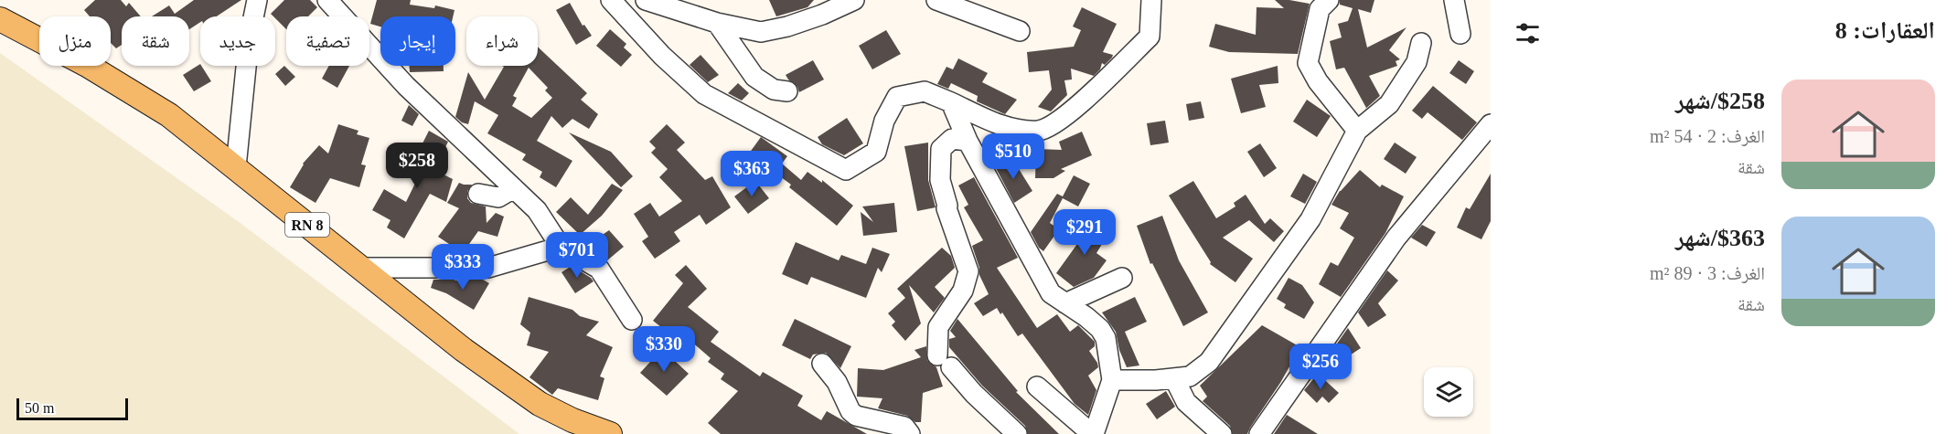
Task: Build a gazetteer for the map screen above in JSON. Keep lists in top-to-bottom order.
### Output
{
  "streets": {
    "main road": ["RN 8"]
  },
  "scale_bar": "50 m",
  "page": {
    "heading": "العقارات: 8",
    "chip": [
      "شراء",
      "إيجار",
      "تصفية",
      "جديد",
      "شقة",
      "منزل"
    ],
    "list": [
      {
        "name": "$258/شهر",
        "note": "الغرف: 2 · 54 m² · شقة"
      },
      {
        "name": "$363/شهر",
        "note": "الغرف: 3 · 89 m² · شقة"
      }
    ],
    "price": [
      "$510",
      "$258",
      "$363",
      "$291",
      "$701",
      "$333",
      "$330",
      "$256"
    ],
    "scale": "50 m"
  }
}
